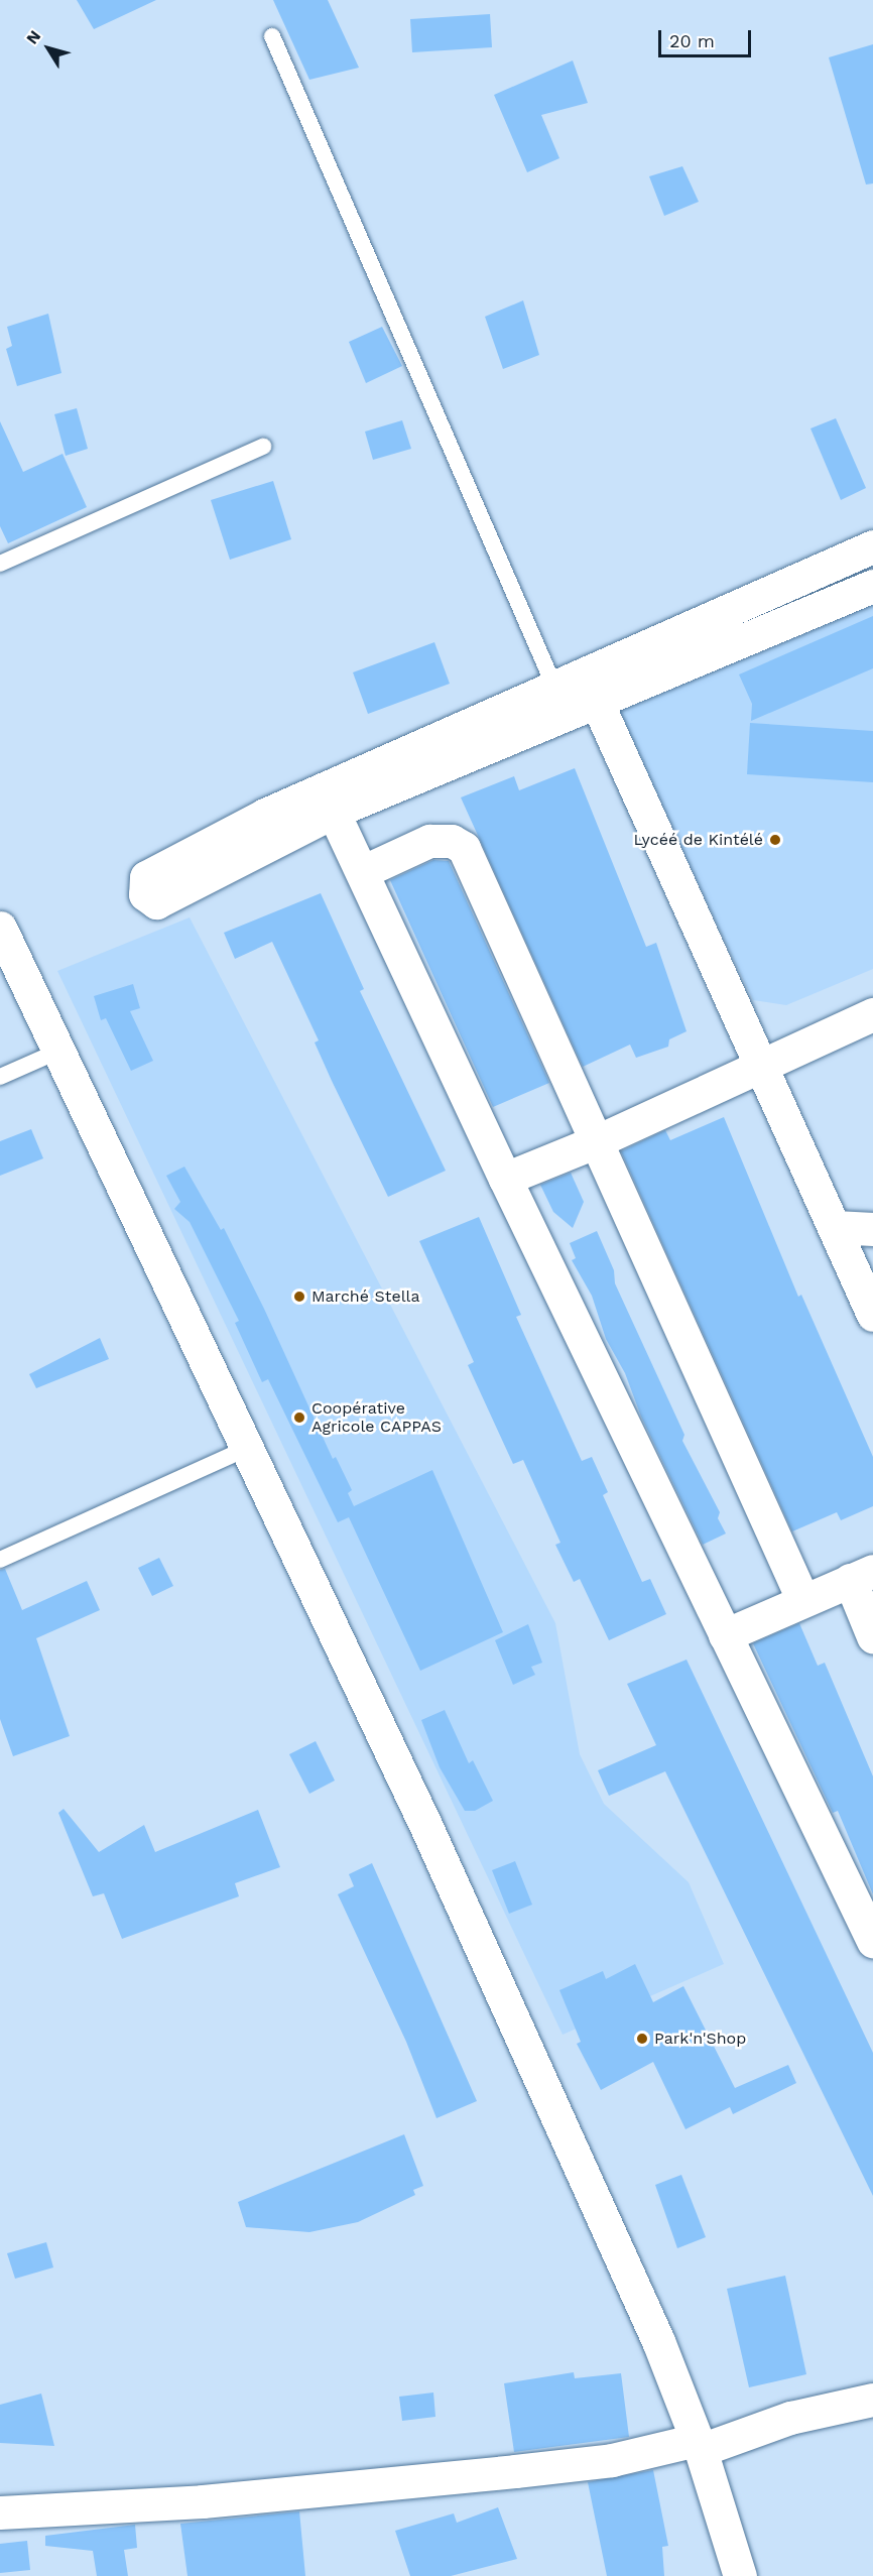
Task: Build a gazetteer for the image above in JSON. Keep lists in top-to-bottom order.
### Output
{
  "places": [
    "Lycéé de Kintélé",
    "Marché Stella",
    "Coopérative Agricole CAPPAS",
    "Park'n'Shop"
  ],
  "scale_bar": "20 m",
  "north": "top left"
}
